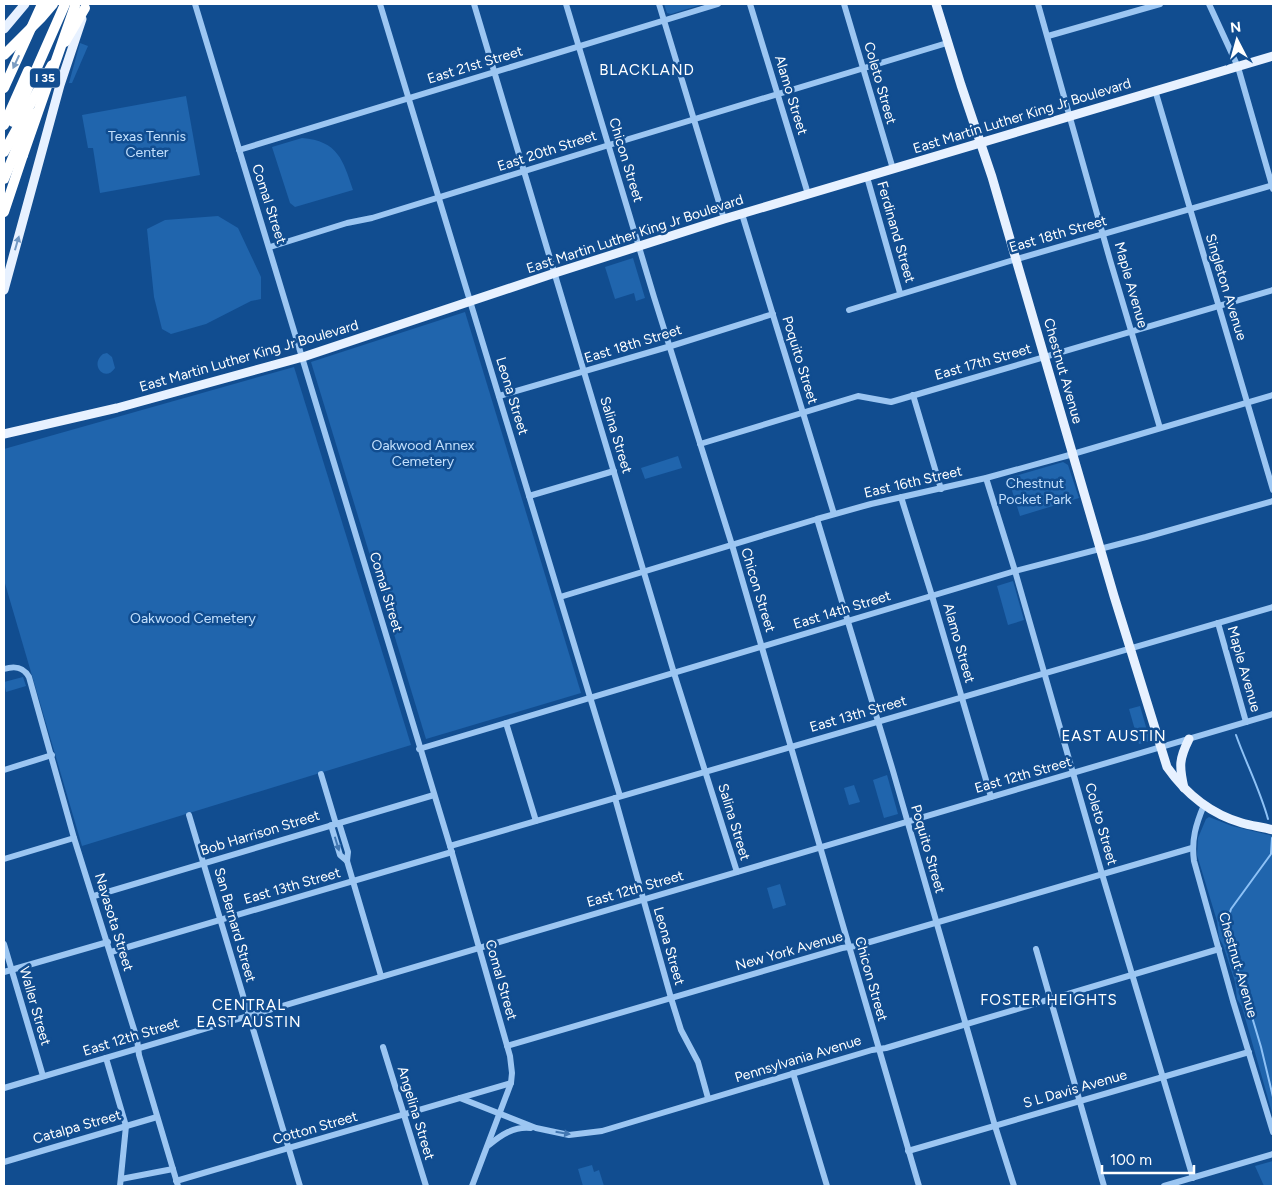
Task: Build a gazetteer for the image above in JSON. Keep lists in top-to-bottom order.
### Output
{
  "streets": {
    "highway": ["I 35"],
    "main road": ["East Martin Luther King Jr Boulevard", "Chestnut Avenue"],
    "street": [
      "East 21st Street",
      "Coleto Street",
      "Alamo Street",
      "East 20th Street",
      "Chicon Street",
      "Comal Street",
      "Ferdinand Street",
      "East 18th Street",
      "Maple Avenue",
      "Singleton Avenue",
      "Poquito Street",
      "East 17th Street",
      "Leona Street",
      "Salina Street",
      "East 16th Street",
      "East 14th Street",
      "East 13th Street",
      "East 12th Street",
      "Bob Harrison Street",
      "Navasota Street",
      "San Bernard Street",
      "New York Avenue",
      "Waller Street",
      "Pennsylvania Avenue",
      "S L Davis Avenue",
      "Angelina Street",
      "Catalpa Street",
      "Cotton Street"
    ]
  },
  "crossings": [
    ["East 21st Street", "Chicon Street"],
    ["East 21st Street", "Comal Street"],
    ["East 21st Street", "Leona Street"],
    ["East 21st Street", "Salina Street"],
    ["Coleto Street", "East Martin Luther King Jr Boulevard"],
    ["Coleto Street", "East 20th Street"],
    ["Coleto Street", "East 16th Street"],
    ["Coleto Street", "East 14th Street"],
    ["Coleto Street", "East 13th Street"],
    ["Coleto Street", "East 12th Street"],
    ["Coleto Street", "New York Avenue"],
    ["Coleto Street", "Pennsylvania Avenue"],
    ["Coleto Street", "S L Davis Avenue"],
    ["Alamo Street", "East Martin Luther King Jr Boulevard"],
    ["Alamo Street", "East 20th Street"],
    ["Alamo Street", "East 16th Street"],
    ["Alamo Street", "East 14th Street"],
    ["Alamo Street", "East 13th Street"],
    ["Alamo Street", "East 12th Street"],
    ["East Martin Luther King Jr Boulevard", "Chicon Street"],
    ["East Martin Luther King Jr Boulevard", "Comal Street"],
    ["East Martin Luther King Jr Boulevard", "Ferdinand Street"],
    ["East Martin Luther King Jr Boulevard", "Maple Avenue"],
    ["East Martin Luther King Jr Boulevard", "Singleton Avenue"],
    ["East Martin Luther King Jr Boulevard", "Poquito Street"],
    ["East Martin Luther King Jr Boulevard", "Chestnut Avenue"],
    ["East Martin Luther King Jr Boulevard", "Leona Street"],
    ["East Martin Luther King Jr Boulevard", "Salina Street"],
    ["East 20th Street", "Chicon Street"],
    ["East 20th Street", "Comal Street"],
    ["East 20th Street", "Chestnut Avenue"],
    ["East 20th Street", "Leona Street"],
    ["East 20th Street", "Salina Street"],
    ["Chicon Street", "East 18th Street"],
    ["Chicon Street", "East 17th Street"],
    ["Chicon Street", "East 16th Street"],
    ["Chicon Street", "East 14th Street"],
    ["Chicon Street", "East 13th Street"],
    ["Chicon Street", "East 12th Street"],
    ["Chicon Street", "New York Avenue"],
    ["Chicon Street", "Pennsylvania Avenue"],
    ["Chicon Street", "S L Davis Avenue"],
    ["Comal Street", "East 14th Street"],
    ["Comal Street", "East 13th Street"],
    ["Comal Street", "East 12th Street"],
    ["Comal Street", "Bob Harrison Street"],
    ["Comal Street", "New York Avenue"],
    ["Comal Street", "Pennsylvania Avenue"],
    ["Comal Street", "Cotton Street"],
    ["Ferdinand Street", "East 18th Street"],
    ["East 18th Street", "Maple Avenue"],
    ["East 18th Street", "Singleton Avenue"],
    ["East 18th Street", "Poquito Street"],
    ["East 18th Street", "Chestnut Avenue"],
    ["East 18th Street", "Leona Street"],
    ["East 18th Street", "Salina Street"],
    ["Maple Avenue", "East 17th Street"],
    ["Maple Avenue", "East 16th Street"],
    ["Maple Avenue", "East 13th Street"],
    ["Maple Avenue", "East 12th Street"],
    ["Singleton Avenue", "East 17th Street"],
    ["Singleton Avenue", "East 16th Street"],
    ["Poquito Street", "East 17th Street"],
    ["Poquito Street", "East 16th Street"],
    ["Poquito Street", "East 14th Street"],
    ["Poquito Street", "East 13th Street"],
    ["Poquito Street", "East 12th Street"],
    ["Poquito Street", "New York Avenue"],
    ["Poquito Street", "Pennsylvania Avenue"],
    ["Poquito Street", "S L Davis Avenue"],
    ["East 17th Street", "Chestnut Avenue"],
    ["Chestnut Avenue", "East 16th Street"],
    ["Chestnut Avenue", "East 14th Street"],
    ["Chestnut Avenue", "East 13th Street"],
    ["Chestnut Avenue", "East 12th Street"],
    ["Chestnut Avenue", "New York Avenue"],
    ["Chestnut Avenue", "Pennsylvania Avenue"],
    ["Chestnut Avenue", "S L Davis Avenue"],
    ["Leona Street", "East 16th Street"],
    ["Leona Street", "East 14th Street"],
    ["Leona Street", "East 13th Street"],
    ["Leona Street", "East 12th Street"],
    ["Leona Street", "New York Avenue"],
    ["Leona Street", "Pennsylvania Avenue"],
    ["Salina Street", "East 16th Street"],
    ["Salina Street", "East 14th Street"],
    ["Salina Street", "East 13th Street"],
    ["Salina Street", "East 12th Street"],
    ["East 13th Street", "Navasota Street"],
    ["East 13th Street", "San Bernard Street"],
    ["East 12th Street", "Navasota Street"],
    ["East 12th Street", "San Bernard Street"],
    ["East 12th Street", "Waller Street"],
    ["Bob Harrison Street", "Navasota Street"],
    ["Bob Harrison Street", "San Bernard Street"],
    ["Navasota Street", "Catalpa Street"],
    ["Navasota Street", "Cotton Street"],
    ["San Bernard Street", "Cotton Street"],
    ["Angelina Street", "Cotton Street"]
  ],
  "districts": [
    "BLACKLAND",
    "EAST AUSTIN",
    "FOSTER HEIGHTS",
    "CENTRAL EAST AUSTIN"
  ],
  "parks": [
    "Texas Tennis Center",
    "Oakwood Annex Cemetery",
    "Chestnut Pocket Park",
    "Oakwood Cemetery"
  ],
  "scale_bar": "100 m",
  "north": "top"
}
